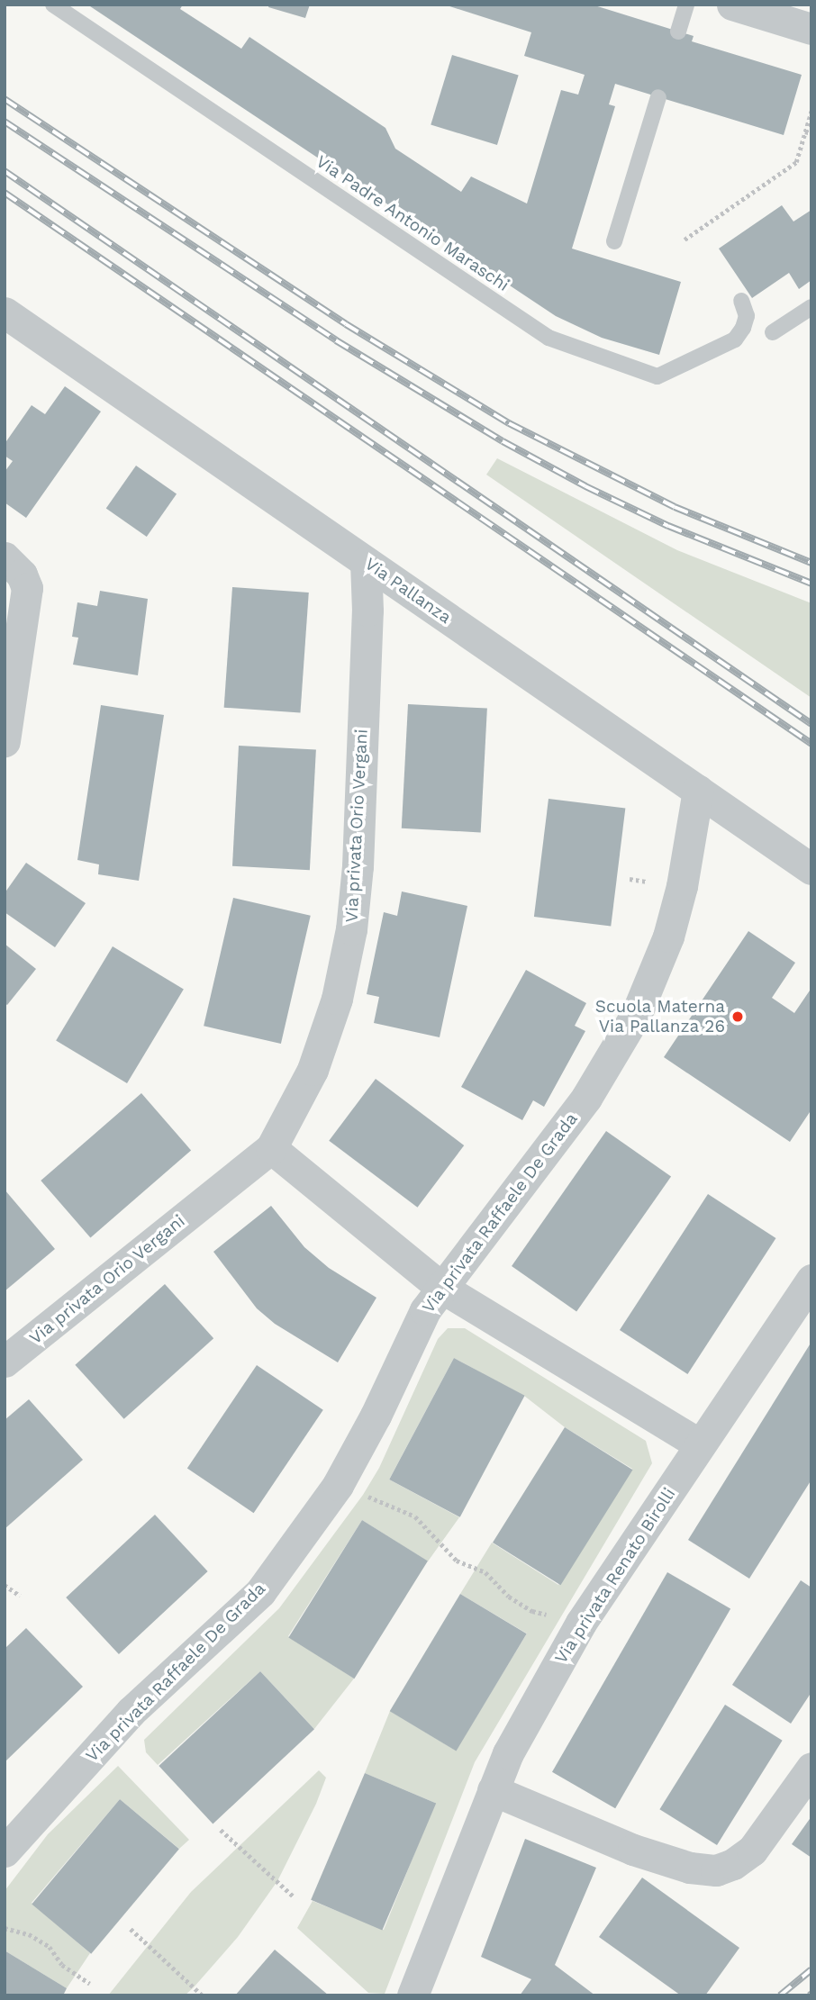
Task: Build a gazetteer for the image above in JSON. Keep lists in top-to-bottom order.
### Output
{
  "streets": {
    "street": [
      "Via Pallanza",
      "Via privata Orio Vergani",
      "Via privata Raffaele De Grada",
      "Via privata Renato Birolli"
    ],
    "lane": ["Via Padre Antonio Maraschi"]
  },
  "crossings": [
    ["Via Pallanza", "Via privata Orio Vergani"],
    ["Via Pallanza", "Via privata Raffaele De Grada"]
  ],
  "places": ["Scuola Materna Via Pallanza 26"]
}
